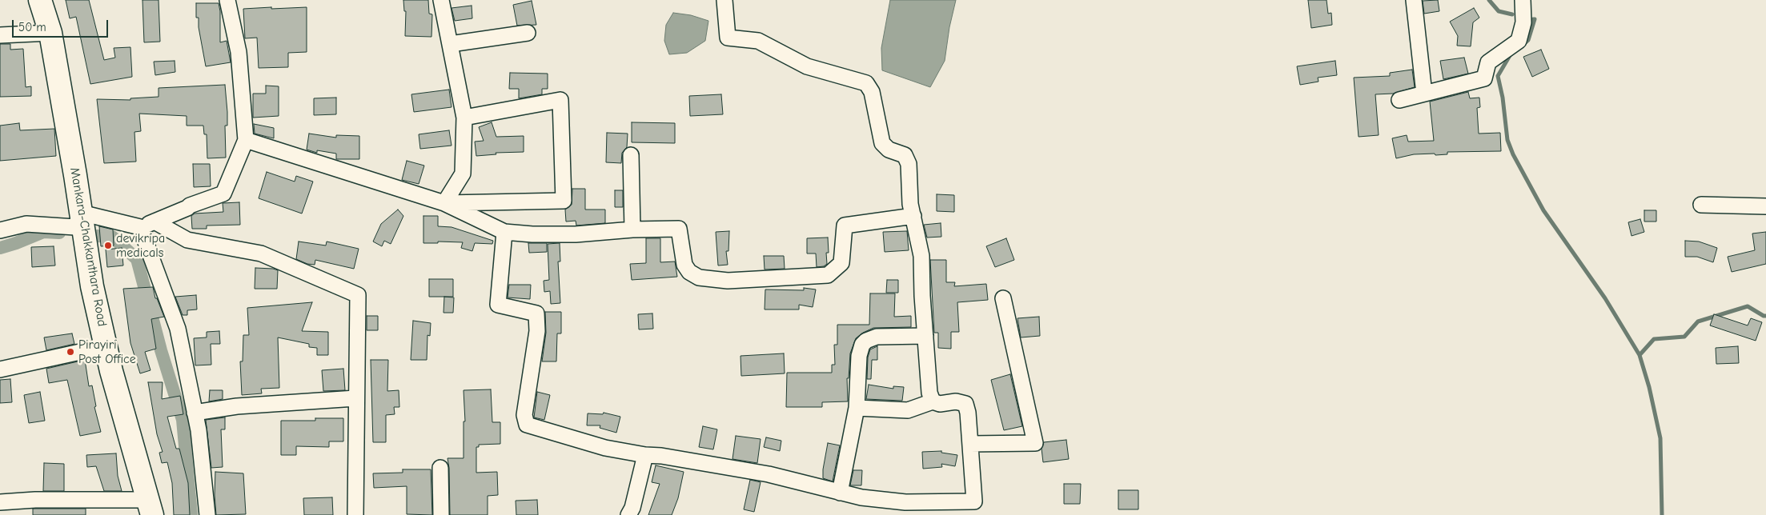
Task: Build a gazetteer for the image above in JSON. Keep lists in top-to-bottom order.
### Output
{
  "streets": {
    "main road": ["Mankara-Chakkanthara Road"]
  },
  "places": ["devikripa medicals", "Pirayiri Post Office"],
  "scale_bar": "50 m"
}
